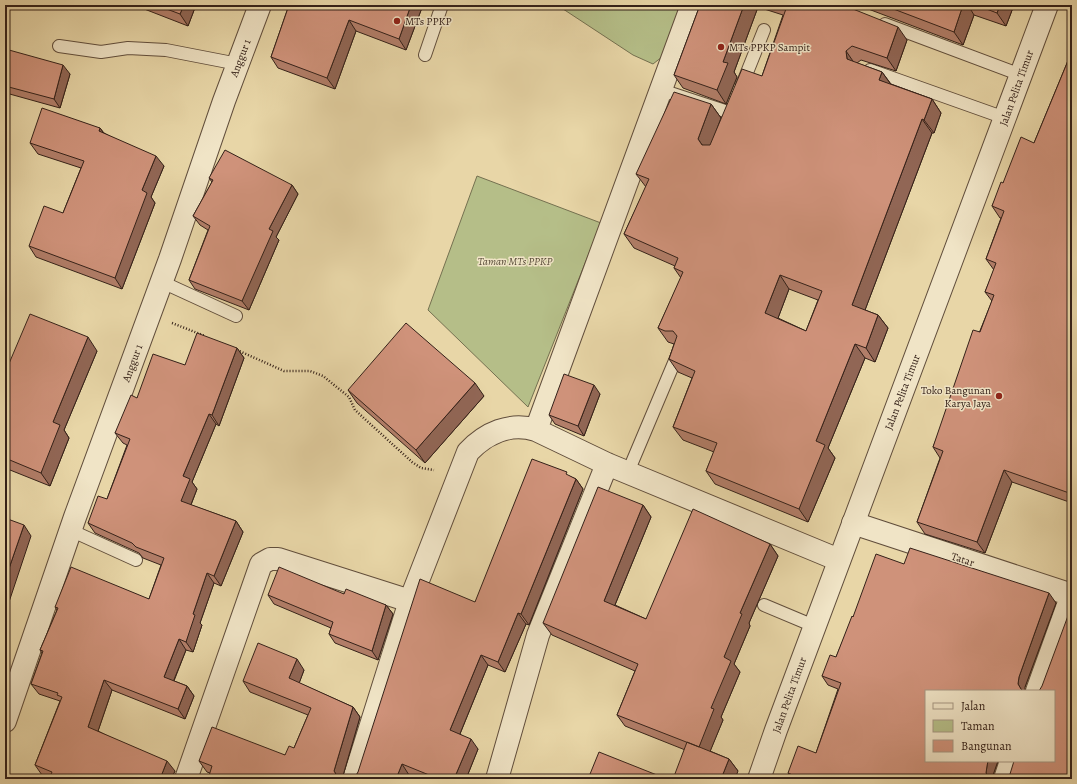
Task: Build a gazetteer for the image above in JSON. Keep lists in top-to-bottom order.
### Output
{
  "streets": {
    "street": ["Anggur 1", "Jalan Pelita Timur", "Tatar"]
  },
  "crossings": [
    ["Jalan Pelita Timur", "Tatar"]
  ],
  "parks": ["Taman MTs PPKP"],
  "places": ["MTs PPKP", "MTs PPKP Sampit", "Toko Bangunan Karya Jaya"],
  "legend": ["Jalan", "Taman", "Bangunan"]
}
